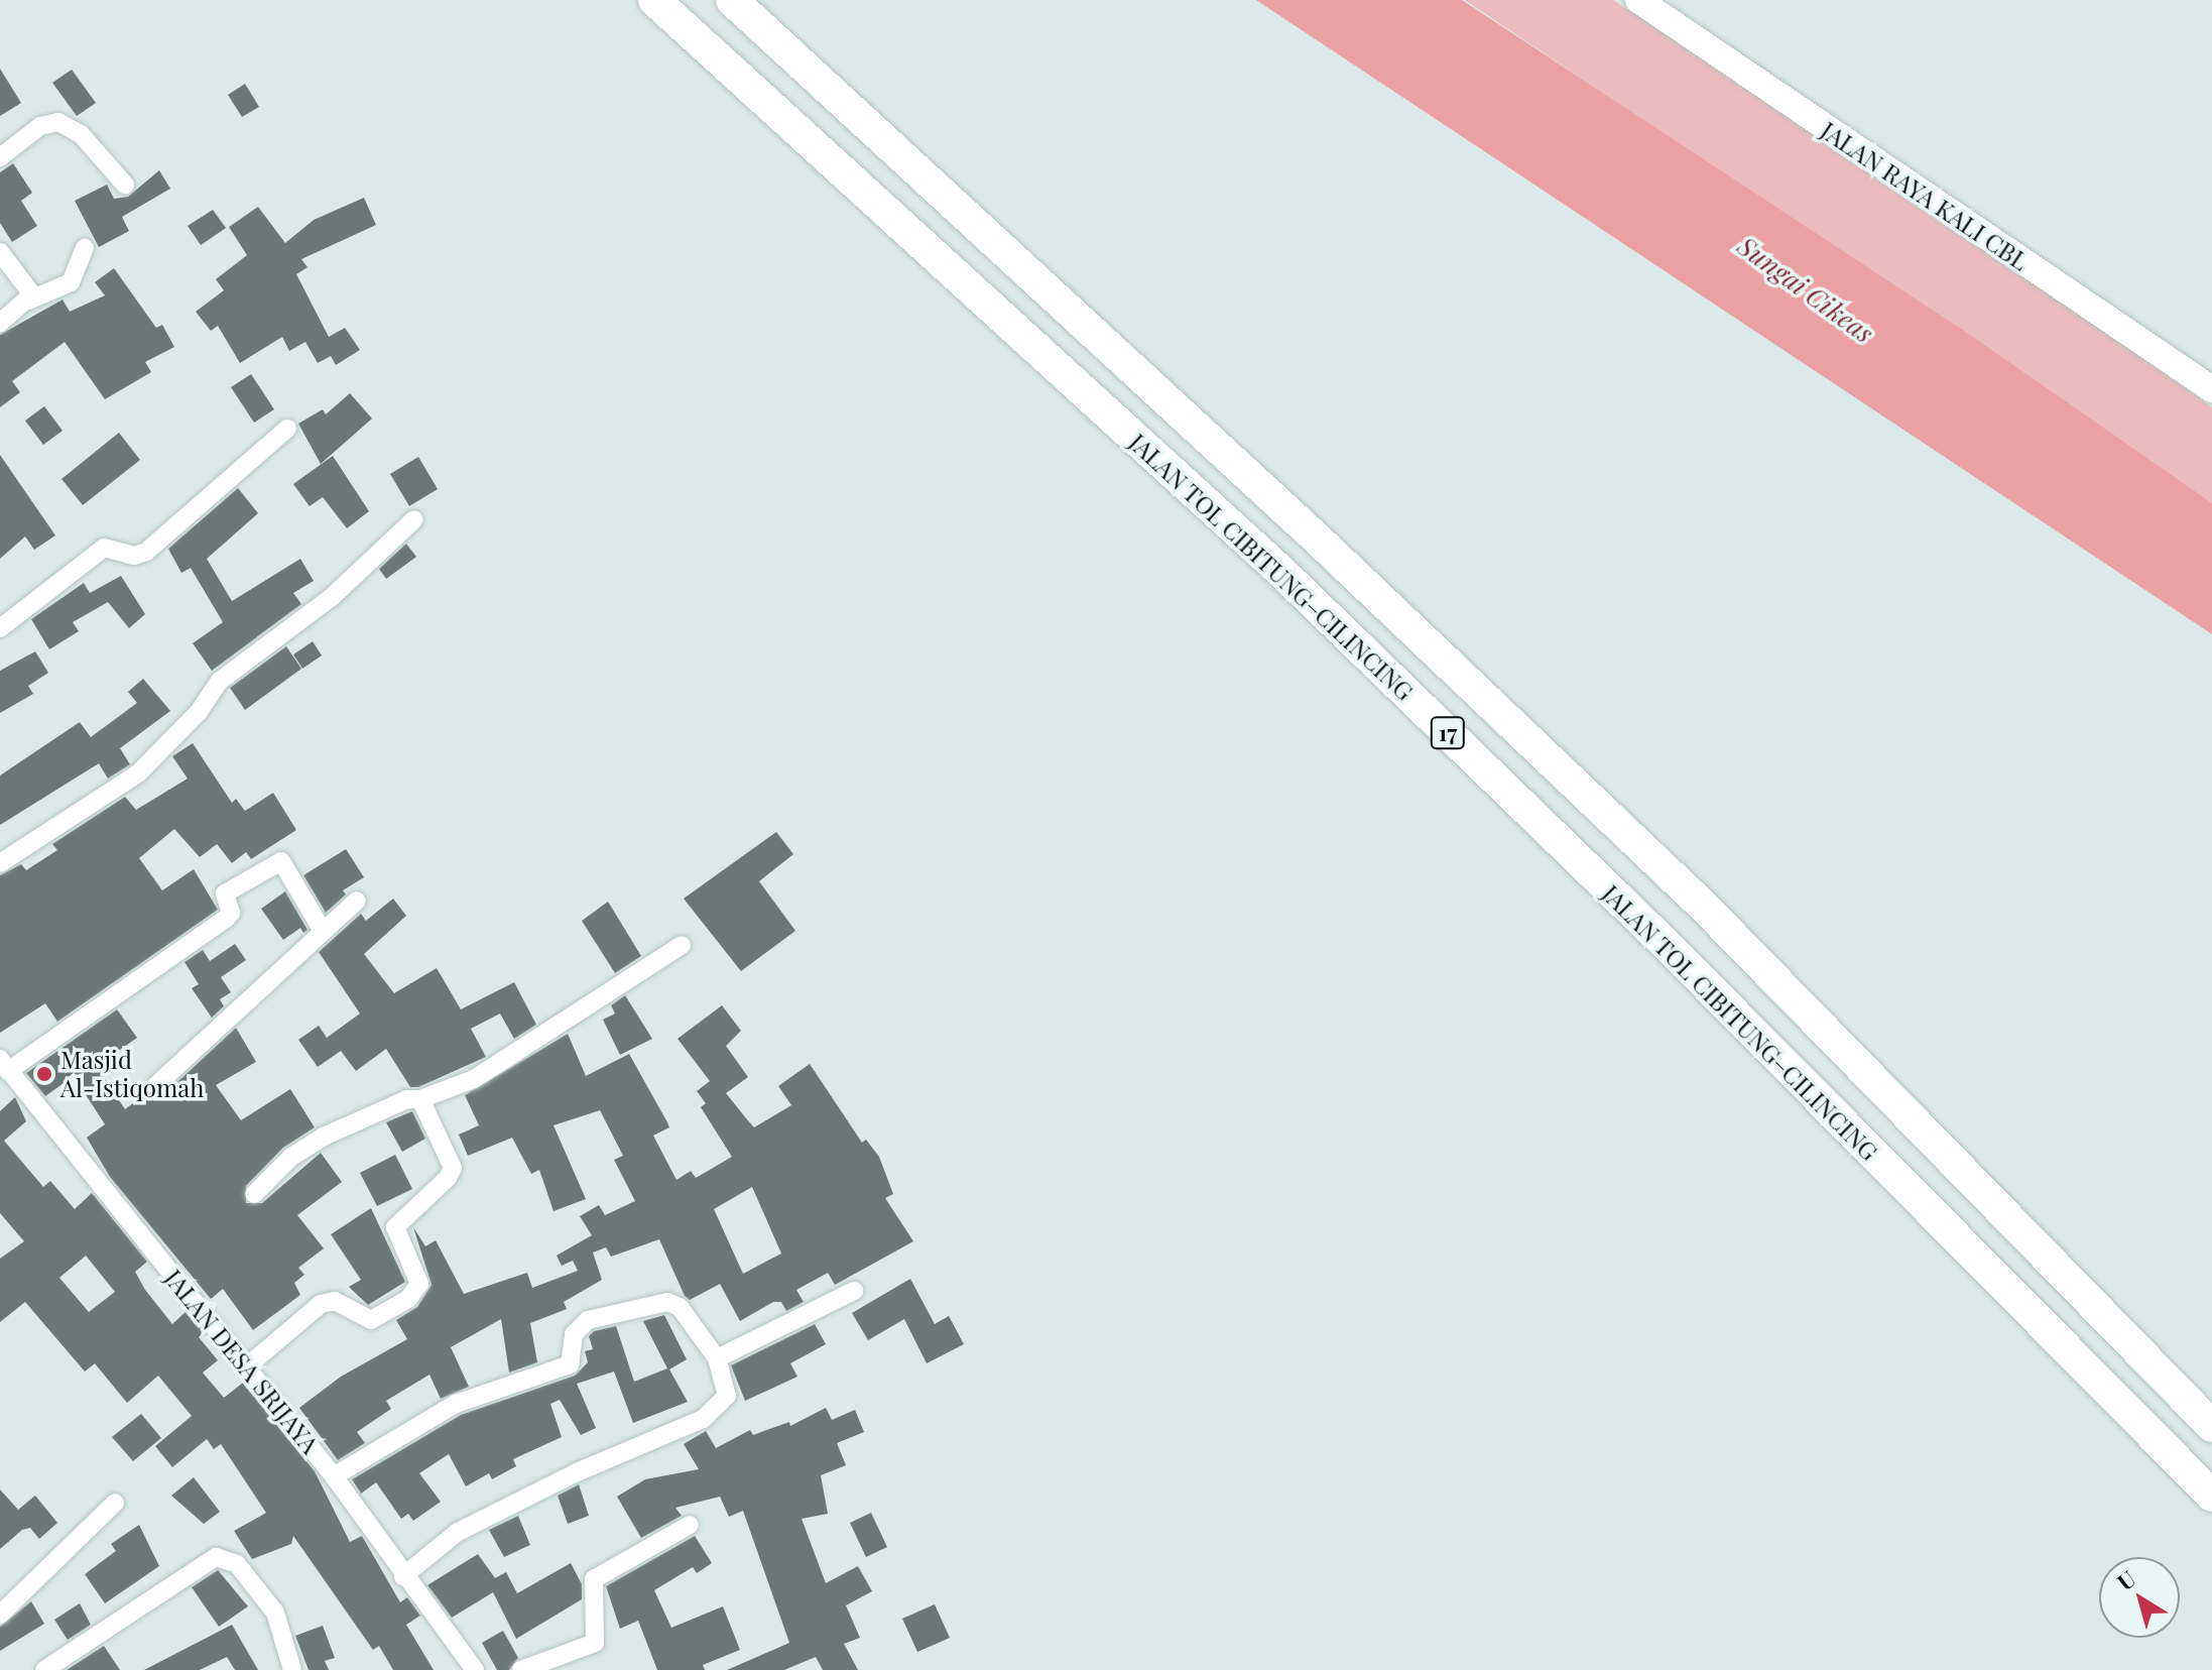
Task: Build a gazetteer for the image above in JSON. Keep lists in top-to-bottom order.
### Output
{
  "streets": {
    "highway": ["JALAN TOL CIBITUNG–CILINCING", "17"],
    "street": ["JALAN RAYA KALI CBL", "JALAN DESA SRIJAYA"]
  },
  "water": ["Sungai Cikeas"],
  "places": ["Masjid Al-Istiqomah"],
  "north": "top left"
}
